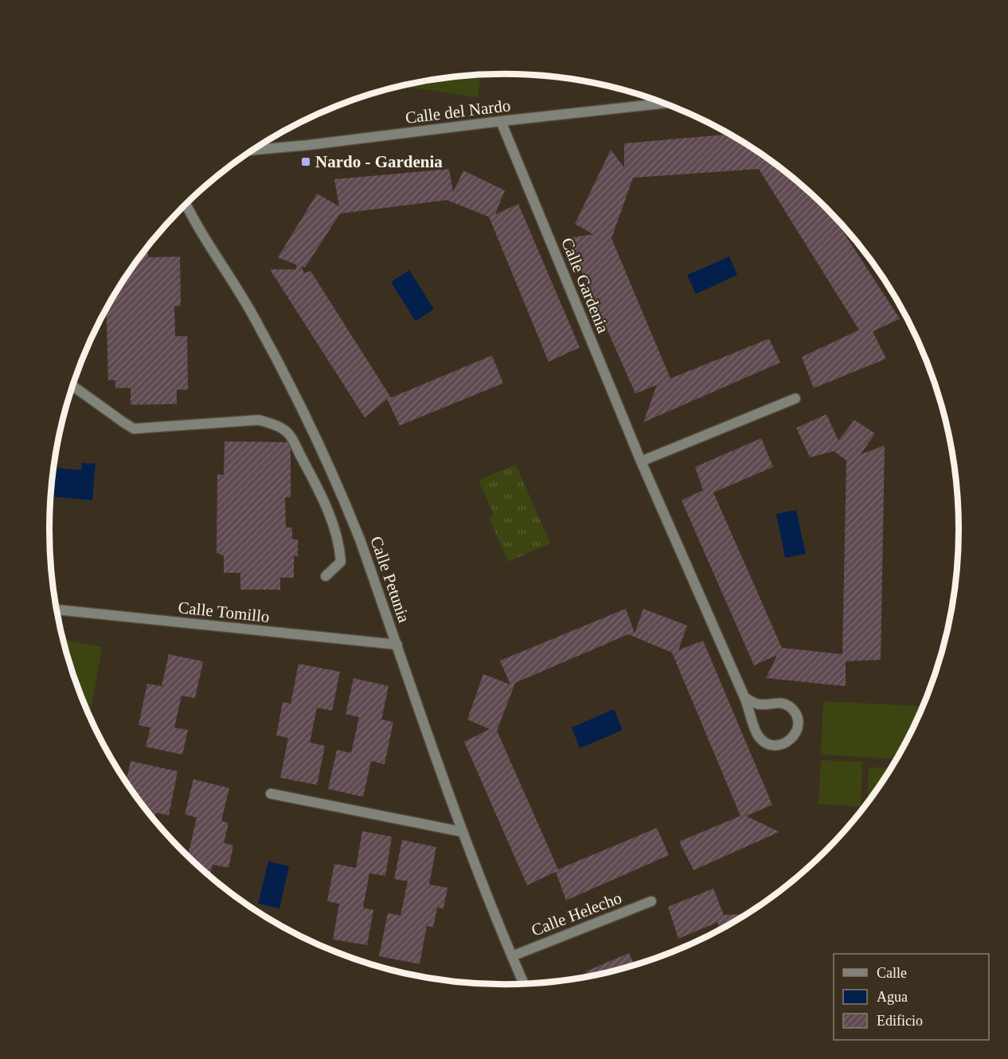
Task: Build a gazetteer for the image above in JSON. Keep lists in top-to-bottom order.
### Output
{
  "streets": {
    "street": [
      "Calle del Nardo",
      "Calle Gardenia",
      "Calle Petunia",
      "Calle Tomillo",
      "Calle Helecho"
    ]
  },
  "crossings": [
    ["Calle del Nardo", "Calle Gardenia"],
    ["Calle Petunia", "Calle Tomillo"],
    ["Calle Petunia", "Calle Helecho"]
  ],
  "places": {
    "transit": ["Nardo - Gardenia"]
  },
  "legend": ["Calle", "Agua", "Edificio"]
}
